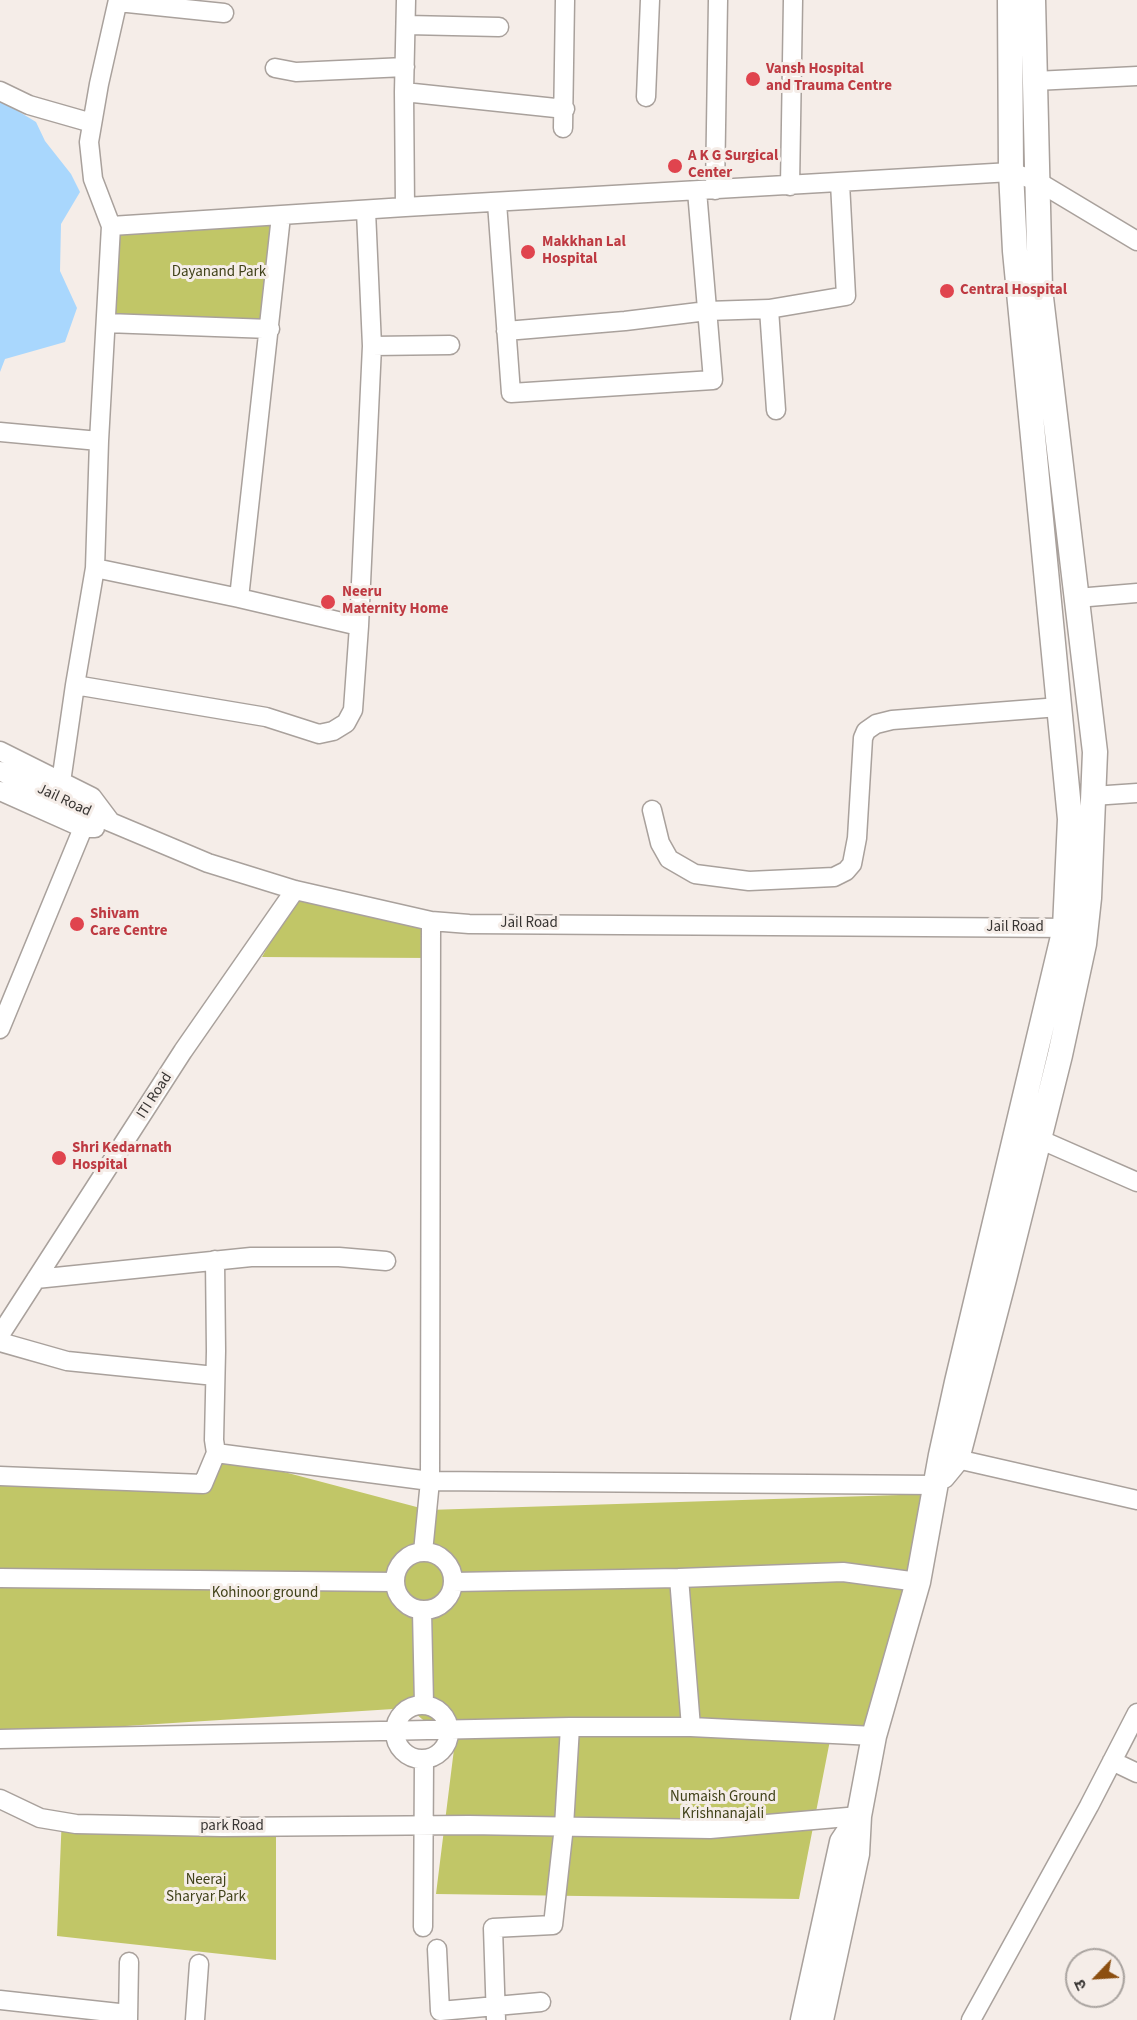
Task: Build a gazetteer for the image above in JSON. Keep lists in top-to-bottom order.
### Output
{
  "streets": {
    "street": ["Jail Road", "ITI Road", "park Road"]
  },
  "crossings": [
    ["Jail Road", "ITI Road"]
  ],
  "parks": [
    "Dayanand Park",
    "Kohinoor ground",
    "Numaish Ground Krishnanajali",
    "Neeraj Sharyar Park"
  ],
  "places": [
    "Vansh Hospital and Trauma Centre",
    "A K G Surgical Center",
    "Makkhan Lal Hospital",
    "Central Hospital",
    "Neeru Maternity Home",
    "Shivam Care Centre",
    "Shri Kedarnath Hospital"
  ],
  "north": "bottom left"
}
